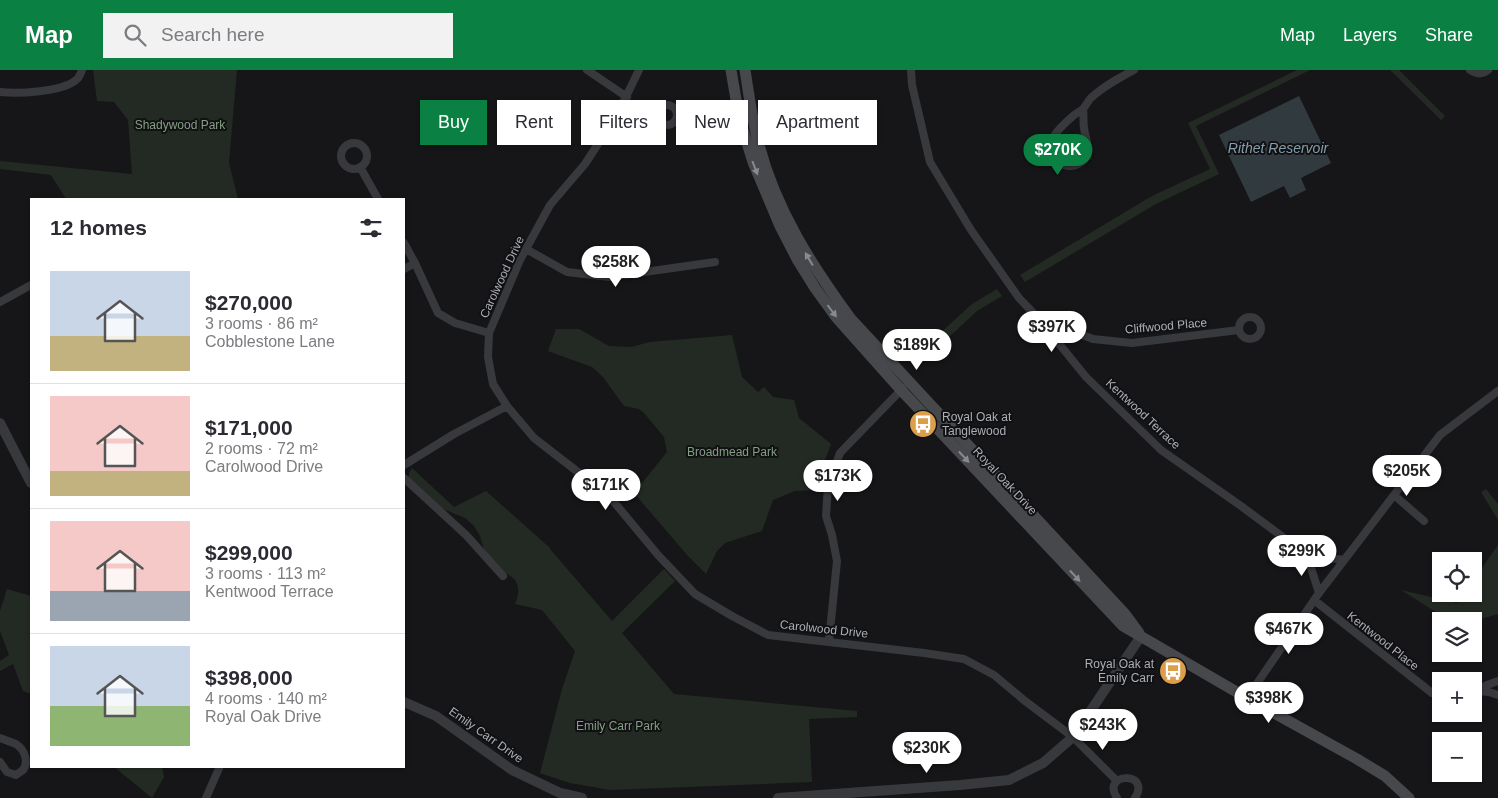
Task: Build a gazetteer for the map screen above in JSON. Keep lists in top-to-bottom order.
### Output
{
  "streets": {
    "main road": ["Royal Oak Drive"],
    "street": [
      "Carolwood Drive",
      "Cliffwood Place",
      "Kentwood Terrace",
      "Kentwood Place",
      "Emily Carr Drive"
    ]
  },
  "crossings": [
    ["Cliffwood Place", "Kentwood Terrace"]
  ],
  "water": ["Rithet Reservoir"],
  "parks": ["Shadywood Park", "Broadmead Park", "Emily Carr Park"],
  "places": {
    "bus stop": ["Royal Oak at Tanglewood", "Royal Oak at Emily Carr"]
  },
  "page": {
    "header": "Map",
    "search": "Search here",
    "nav": ["Map", "Layers", "Share"],
    "chip": [
      "Buy",
      "Rent",
      "Filters",
      "New",
      "Apartment"
    ],
    "price": [
      "$270K",
      "$258K",
      "$397K",
      "$189K",
      "$205K",
      "$173K",
      "$171K",
      "$299K",
      "$467K",
      "$398K",
      "$243K",
      "$230K"
    ],
    "heading": "12 homes",
    "list": [
      {
        "name": "$270,000",
        "note": "3 rooms · 86 m² · Cobblestone Lane"
      },
      {
        "name": "$171,000",
        "note": "2 rooms · 72 m² · Carolwood Drive"
      },
      {
        "name": "$299,000",
        "note": "3 rooms · 113 m² · Kentwood Terrace"
      },
      {
        "name": "$398,000",
        "note": "4 rooms · 140 m² · Royal Oak Drive"
      }
    ],
    "map_buttons": ["+", "−"]
  }
}
